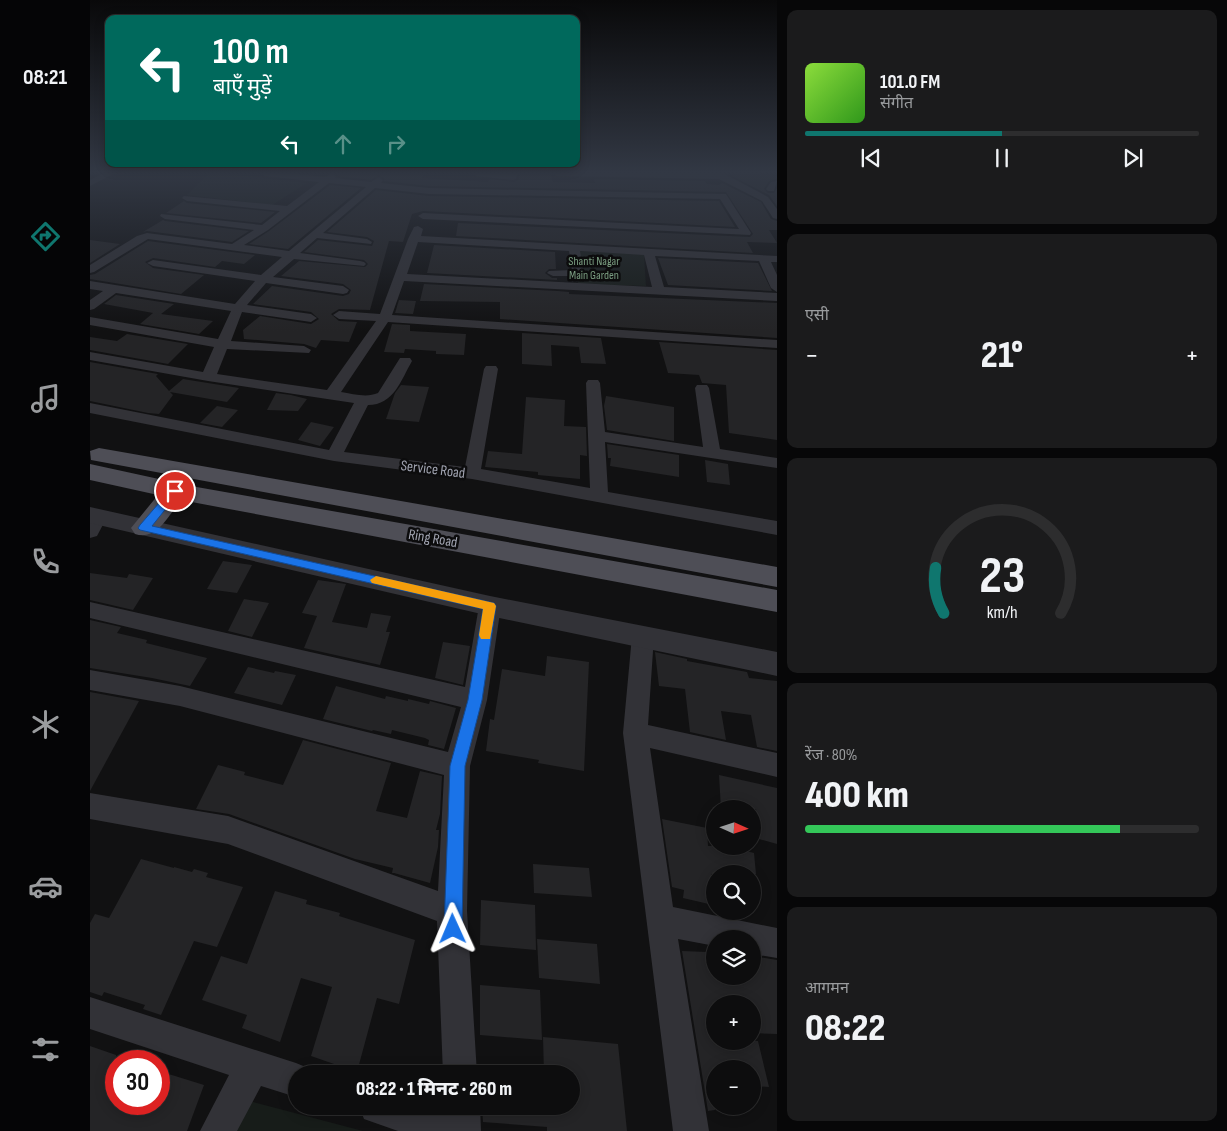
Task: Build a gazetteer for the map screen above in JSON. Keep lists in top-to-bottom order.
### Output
{
  "streets": {
    "main road": ["Ring Road"],
    "street": ["Service Road"]
  },
  "parks": ["Shanti Nagar Main Garden"],
  "north": "right",
  "page": {
    "tabs": "08:21",
    "turn": ["100 m", "बाएँ मुड़ें"],
    "song": ["101.0 FM", "संगीत"],
    "tile": [
      "एसी",
      ["रेंज · 80%", "400 km"],
      ["आगमन", "08:22"]
    ],
    "heat": ["−", "21°", "+"],
    "map_buttons": ["+", "−"],
    "limit": "30",
    "trip": "08:22 · 1 मिनट · 260 m",
    "gauge": ["23", "km/h"]
  }
}
